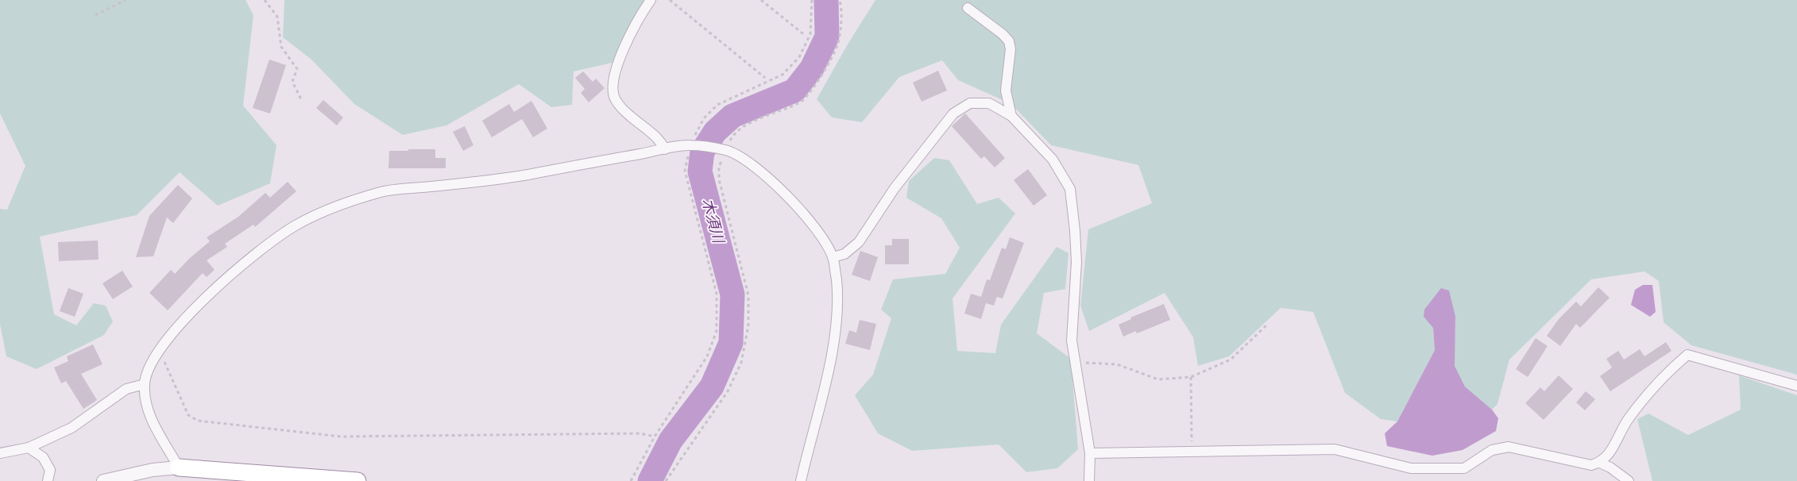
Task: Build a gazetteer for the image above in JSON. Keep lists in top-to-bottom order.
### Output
{
  "water": ["木須川"]
}
